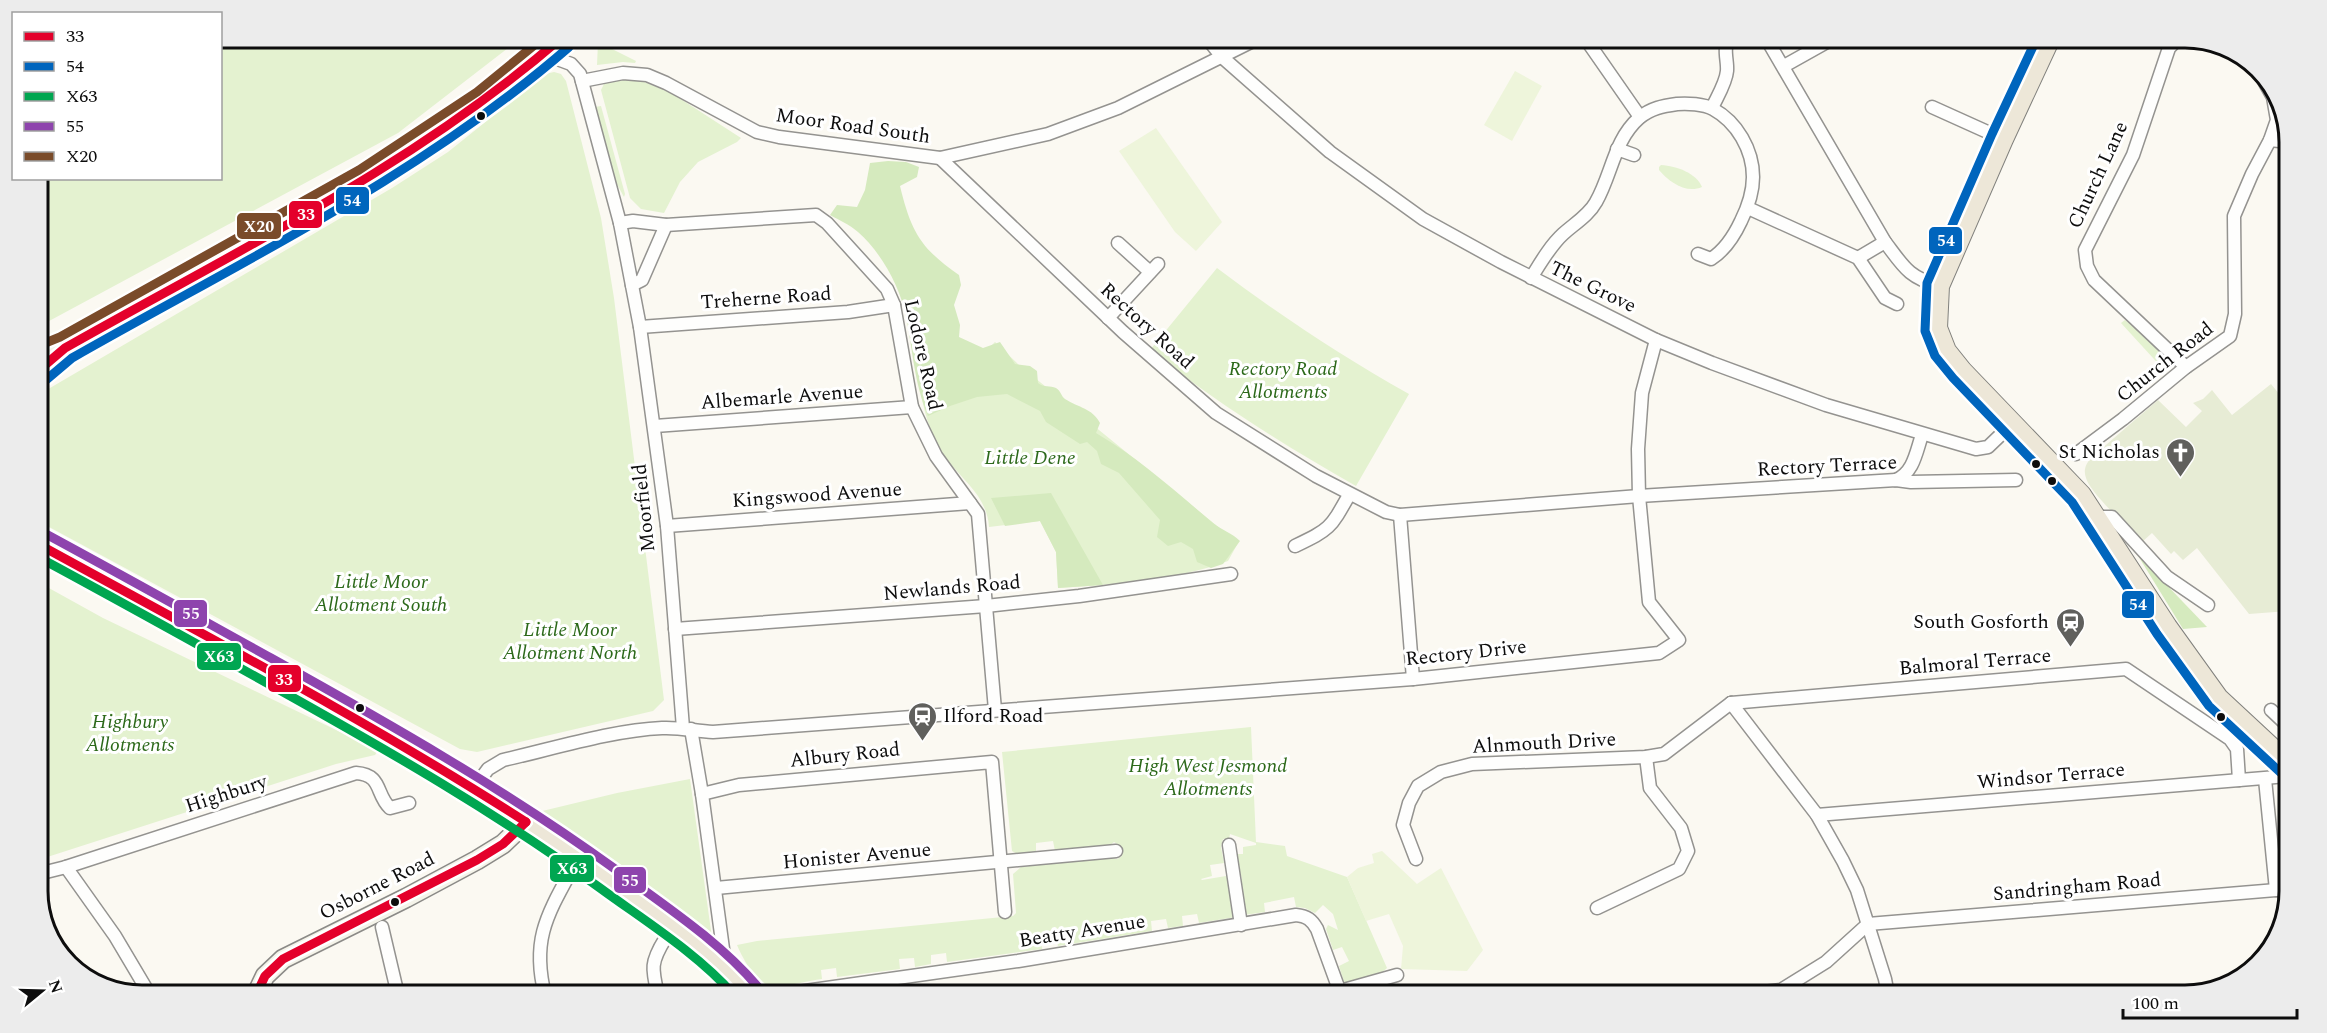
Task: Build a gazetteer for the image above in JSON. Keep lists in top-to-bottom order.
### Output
{
  "streets": {
    "main road": ["Osborne Road"],
    "street": [
      "Moor Road South",
      "Church Lane",
      "The Grove",
      "Treherne Road",
      "Rectory Road",
      "Lodore Road",
      "Church Road",
      "Albemarle Avenue",
      "Rectory Terrace",
      "Kingswood Avenue",
      "Moorfield",
      "Newlands Road",
      "Rectory Drive",
      "Balmoral Terrace",
      "Alnmouth Drive",
      "Albury Road",
      "Windsor Terrace",
      "Highbury",
      "Honister Avenue",
      "Sandringham Road",
      "Beatty Avenue"
    ]
  },
  "crossings": [
    ["Moor Road South", "The Grove"],
    ["Moor Road South", "Rectory Road"],
    ["Moor Road South", "Moorfield"],
    ["Church Lane", "Church Road"],
    ["Treherne Road", "Lodore Road"],
    ["Treherne Road", "Moorfield"],
    ["Rectory Road", "Rectory Terrace"],
    ["Rectory Road", "Rectory Drive"],
    ["Lodore Road", "Albemarle Avenue"],
    ["Lodore Road", "Kingswood Avenue"],
    ["Lodore Road", "Moorfield"],
    ["Lodore Road", "Newlands Road"],
    ["Lodore Road", "Rectory Drive"],
    ["Albemarle Avenue", "Moorfield"],
    ["Rectory Terrace", "Rectory Drive"],
    ["Kingswood Avenue", "Moorfield"],
    ["Moorfield", "Newlands Road"],
    ["Moorfield", "Albury Road"],
    ["Moorfield", "Honister Avenue"],
    ["Balmoral Terrace", "Alnmouth Drive"],
    ["Balmoral Terrace", "Windsor Terrace"],
    ["Albury Road", "Honister Avenue"]
  ],
  "parks": [
    "Rectory Road Allotments",
    "Little Dene",
    "Little Moor Allotment South",
    "Little Moor Allotment North",
    "Highbury Allotments",
    "High West Jesmond Allotments"
  ],
  "places": {
    "church": ["St Nicholas"],
    "station": ["South Gosforth", "Ilford Road"]
  },
  "lines": [
    "transit line 33",
    "transit line 54",
    "transit line X20",
    "transit line 55",
    "transit line X63"
  ],
  "legend": [
    "33",
    "54",
    "X63",
    "55",
    "X20"
  ],
  "scale_bar": "100 m",
  "north": "right"
}
